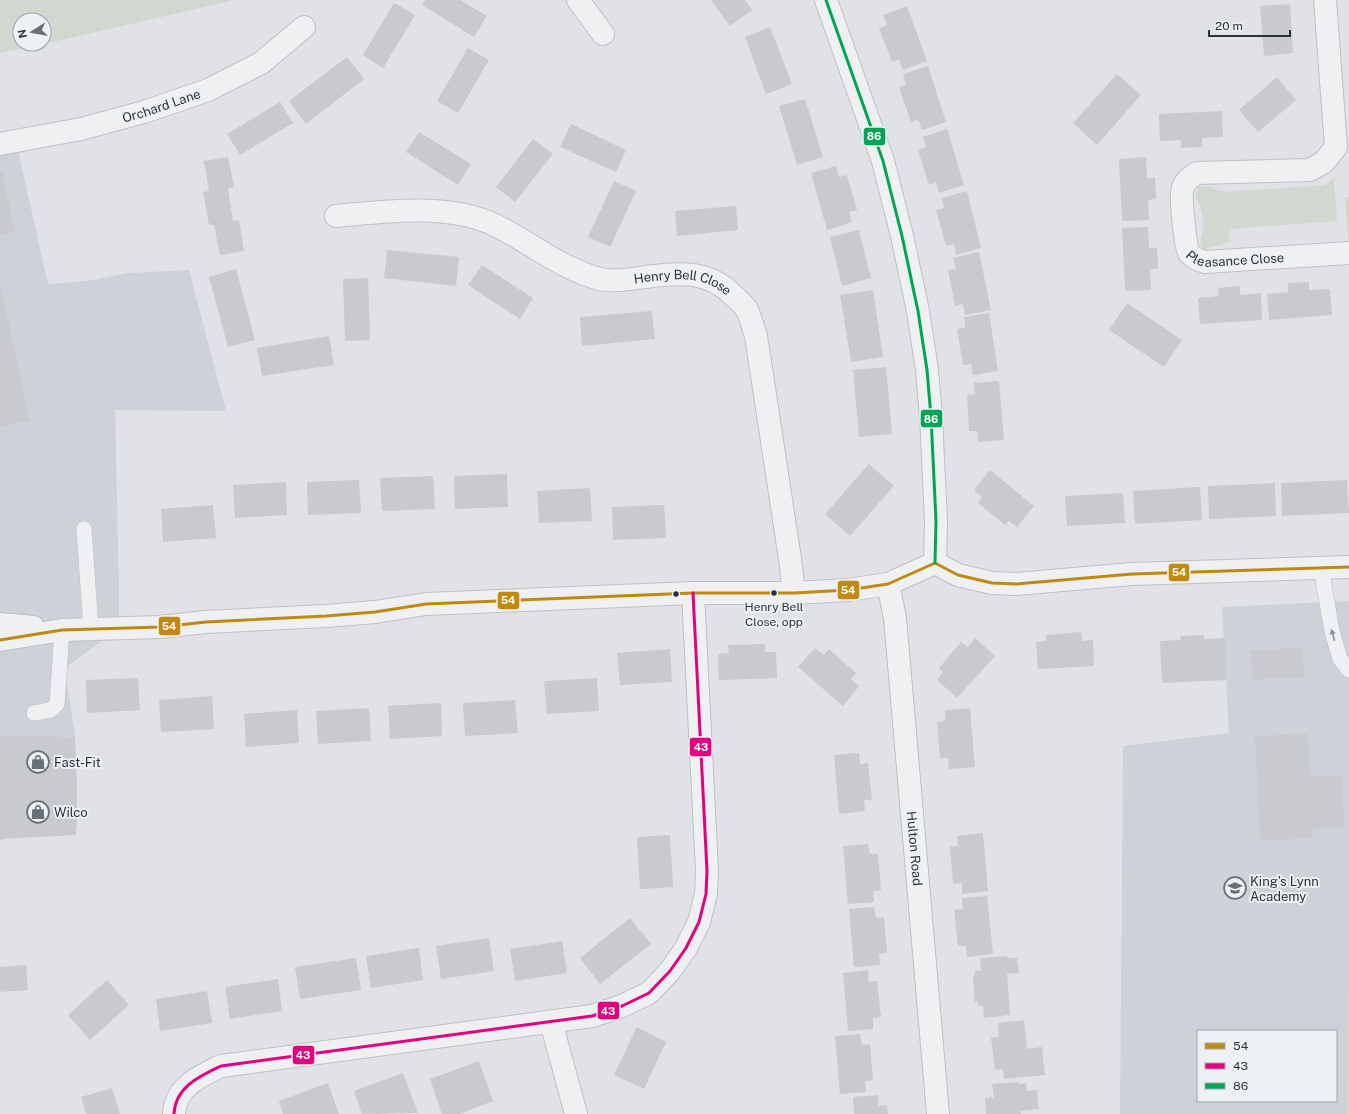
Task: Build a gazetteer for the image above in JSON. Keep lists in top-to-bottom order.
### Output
{
  "streets": {
    "street": [
      "Orchard Lane",
      "Pleasance Close",
      "Henry Bell Close",
      "Hulton Road"
    ]
  },
  "places": {
    "other": ["Henry Bell Close, opp"],
    "shop": ["Fast-Fit", "Wilco"],
    "school or university": ["King's Lynn Academy"]
  },
  "lines": ["transit line 86", "transit line 54", "transit line 43"],
  "legend": ["54", "43", "86"],
  "scale_bar": "20 m",
  "north": "left"
}
